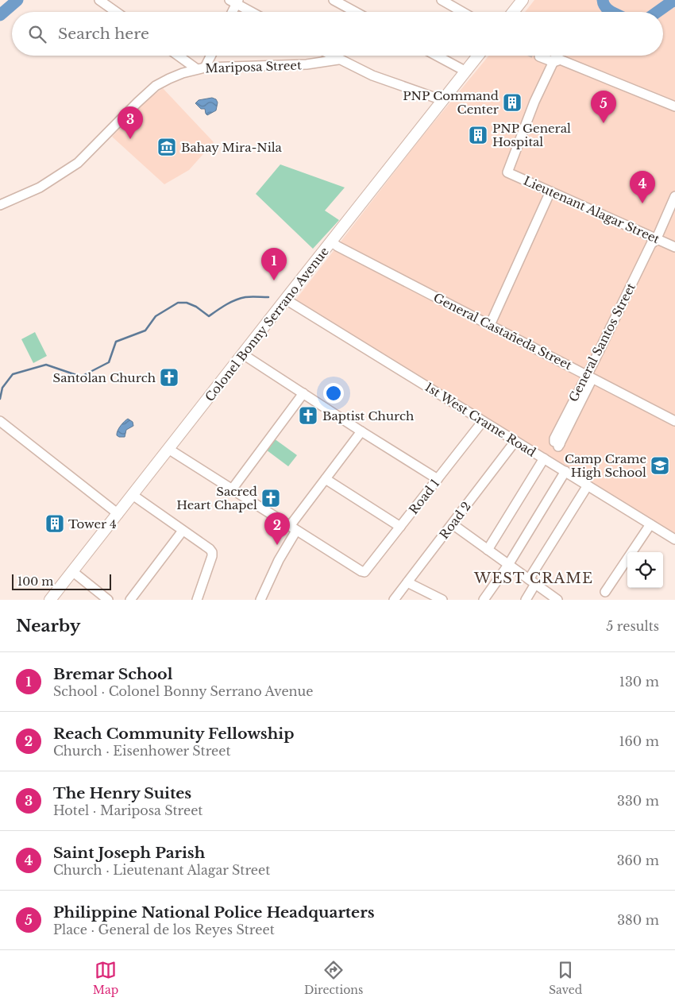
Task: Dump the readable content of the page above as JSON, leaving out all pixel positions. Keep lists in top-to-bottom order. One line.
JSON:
{"streets":{"main road":["Colonel Bonny Serrano Avenue"],"street":["Mariposa Street","Lieutenant Alagar Street","General Castañeda Street","General Santos Street","1st West Crame Road","Road 1","Road 2"]},"crossings":[["Lieutenant Alagar Street","General Santos Street"],["Colonel Bonny Serrano Avenue","General Castañeda Street"],["Colonel Bonny Serrano Avenue","1st West Crame Road"],["General Castañeda Street","General Santos Street"],["1st West Crame Road","Road 1"],["1st West Crame Road","Road 2"]],"districts":["WEST CRAME"],"places":{"building":["PNP Command Center","PNP General Hospital","Tower 4"],"museum":["Bahay Mira-Nila"],"church":["Santolan Church","Baptist Church","Sacred Heart Chapel"],"school or university":["Camp Crame High School"]},"scale_bar":"100 m","page":{"search":"Search here","pins":["5","3","4","1","2"],"scale":"100 m","heading":["Nearby","5 results"],"list":[{"mark":"1","name":"Bremar School","note":"School · Colonel Bonny Serrano Avenue","value":"130 m"},{"mark":"2","name":"Reach Community Fellowship","note":"Church · Eisenhower Street","value":"160 m"},{"mark":"3","name":"The Henry Suites","note":"Hotel · Mariposa Street","value":"330 m"},{"mark":"4","name":"Saint Joseph Parish","note":"Church · Lieutenant Alagar Street","value":"360 m"},{"mark":"5","name":"Philippine National Police Headquarters","note":"Place · General de los Reyes Street","value":"380 m"}],"nav":["Map","Directions","Saved"]}}
